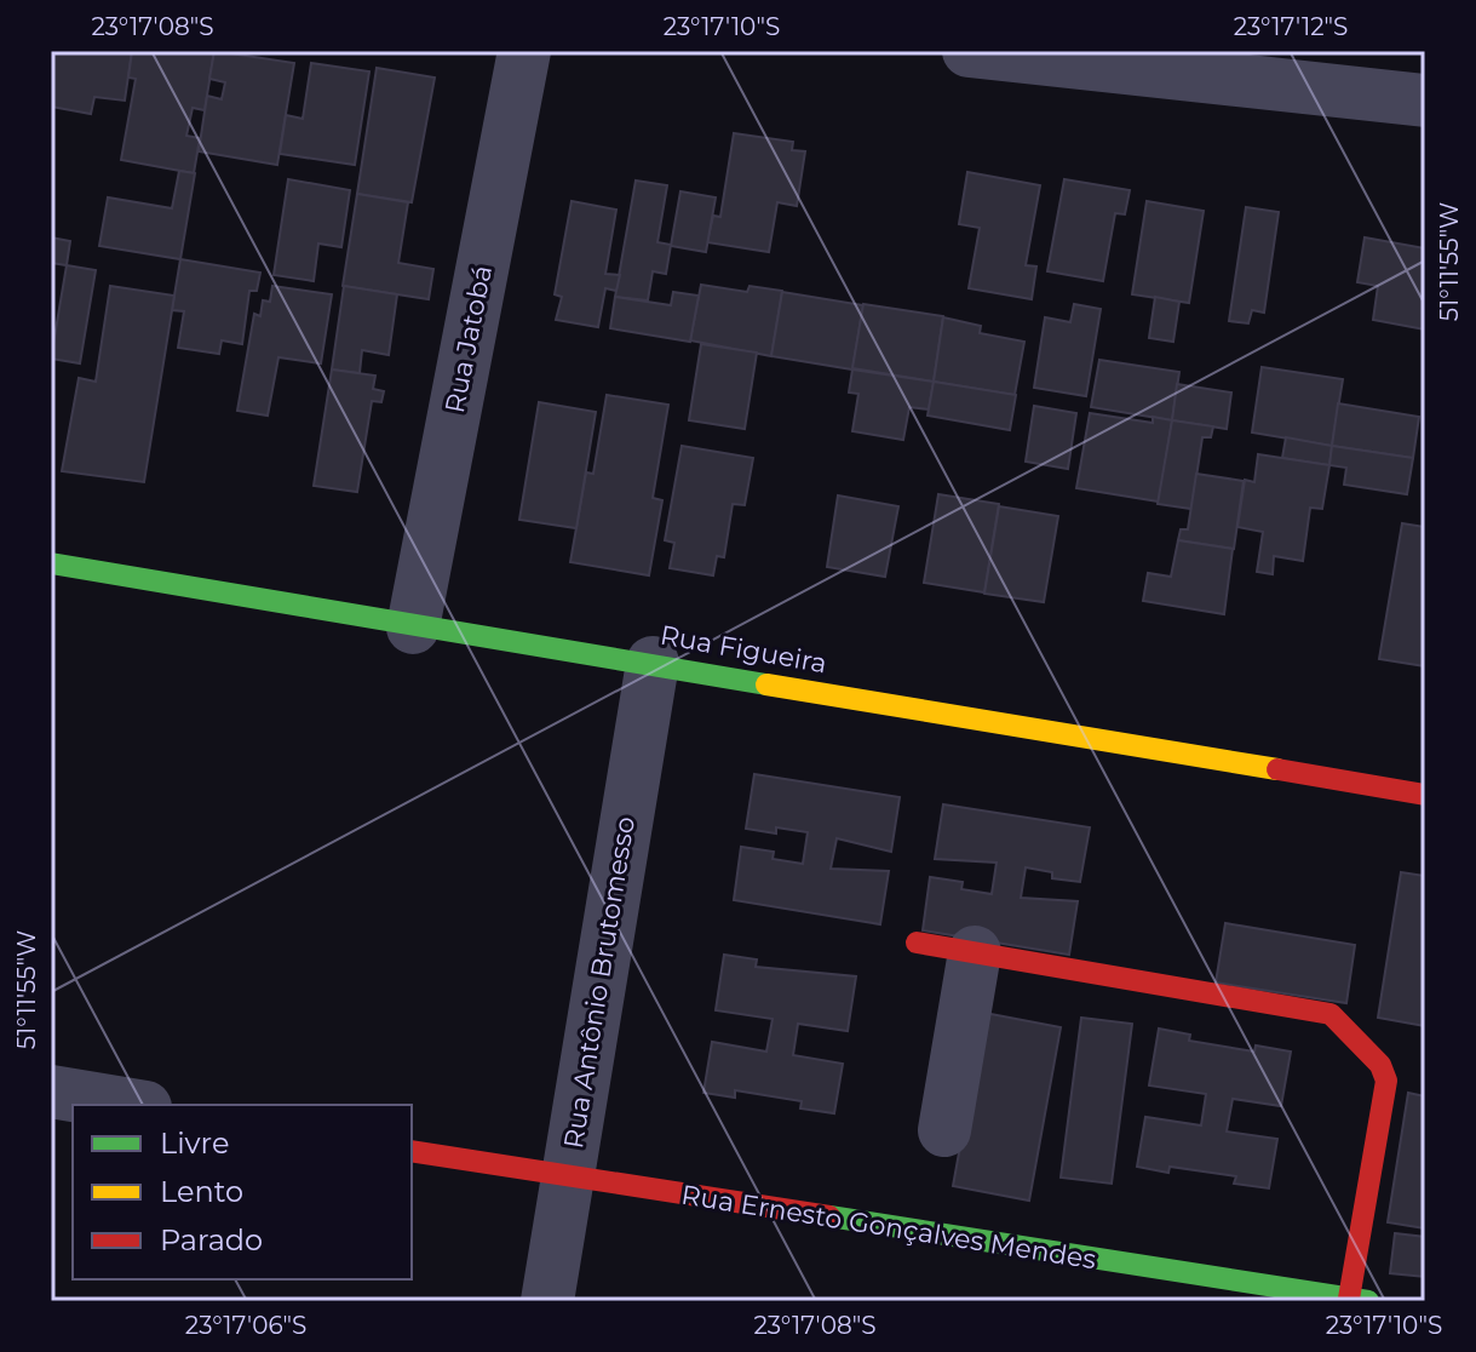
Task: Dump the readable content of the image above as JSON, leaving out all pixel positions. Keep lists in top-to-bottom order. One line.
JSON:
{"streets":{"street":["Rua Jatobá","Rua Figueira","Rua Antônio Brutomesso","Rua Ernesto Gonçalves Mendes"]},"crossings":[["Rua Jatobá","Rua Figueira"],["Rua Figueira","Rua Antônio Brutomesso"],["Rua Antônio Brutomesso","Rua Ernesto Gonçalves Mendes"]],"legend":["Livre","Lento","Parado"],"coordinates":["23°17'08\"S","23°17'10\"S","23°17'12\"S","51°11'55\"W","23°17'06\"S"]}
